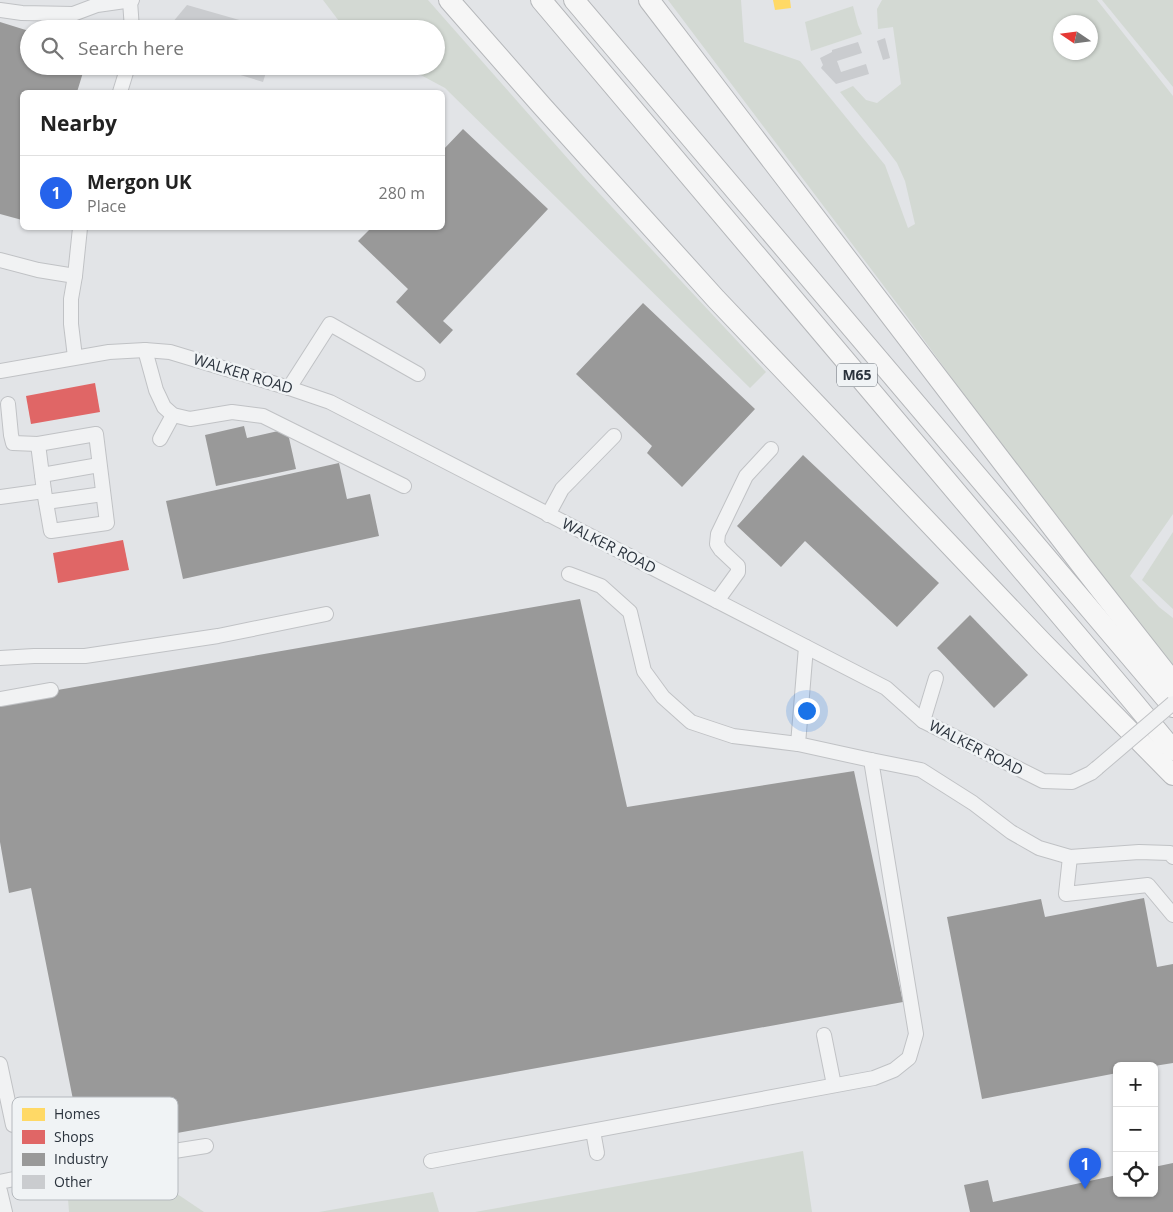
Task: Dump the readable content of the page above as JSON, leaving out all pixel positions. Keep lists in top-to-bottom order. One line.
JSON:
{"streets":{"highway":["M65"],"street":["WALKER ROAD"]},"legend":["Homes","Shops","Industry","Other"],"north":"left","page":{"search":"Search here","heading":"Nearby","list":[{"mark":"1","name":"Mergon UK","note":"Place","value":"280 m"}],"map_buttons":["+","−"],"pins":"1"}}
